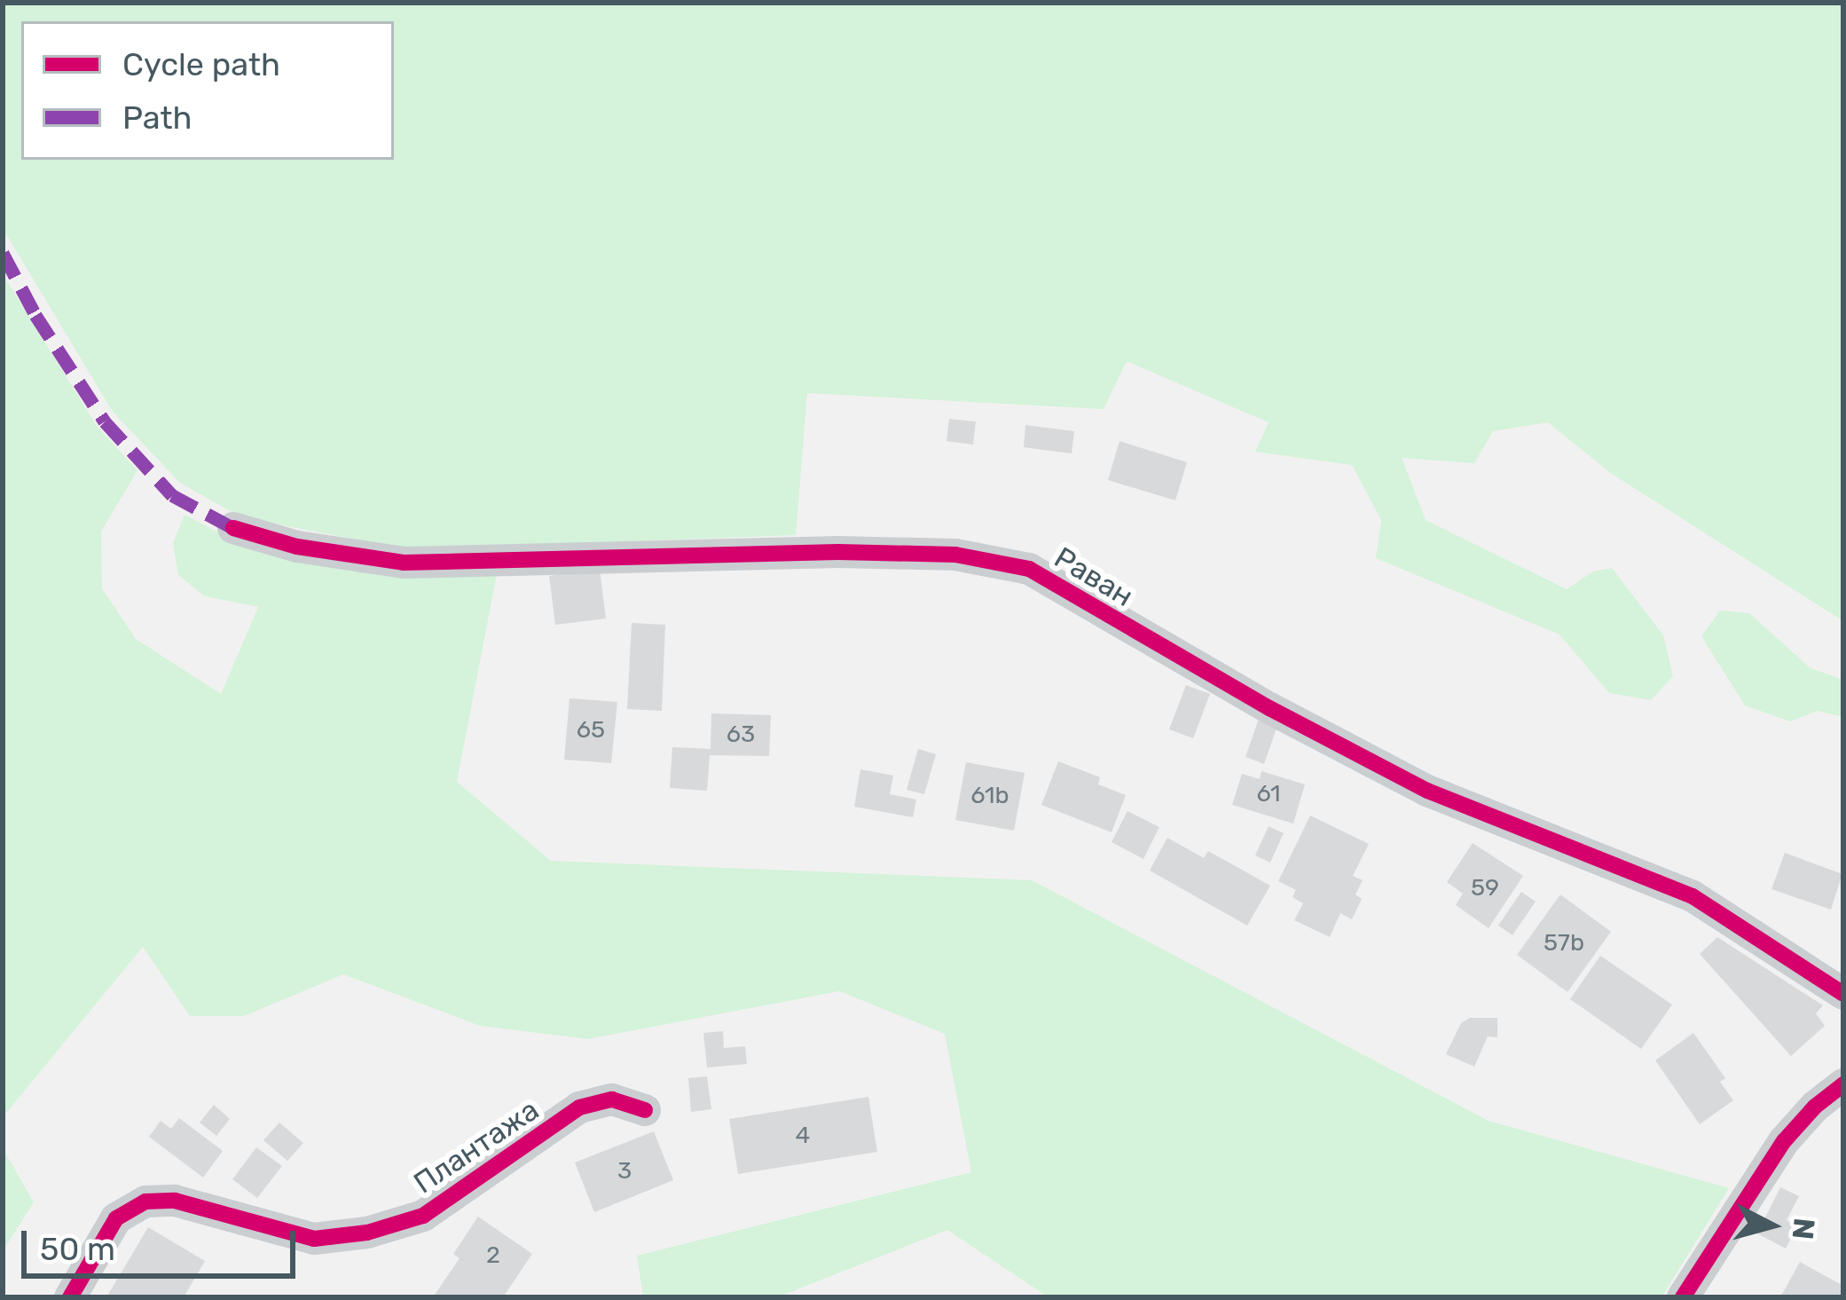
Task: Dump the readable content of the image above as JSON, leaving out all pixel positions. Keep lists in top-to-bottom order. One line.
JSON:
{"streets":{"street":["Раван","Плантажа"]},"house_numbers":["65","63","61","61b","59","57b","4","3","2"],"legend":["Cycle path","Path"],"scale_bar":"50 m","north":"right"}
